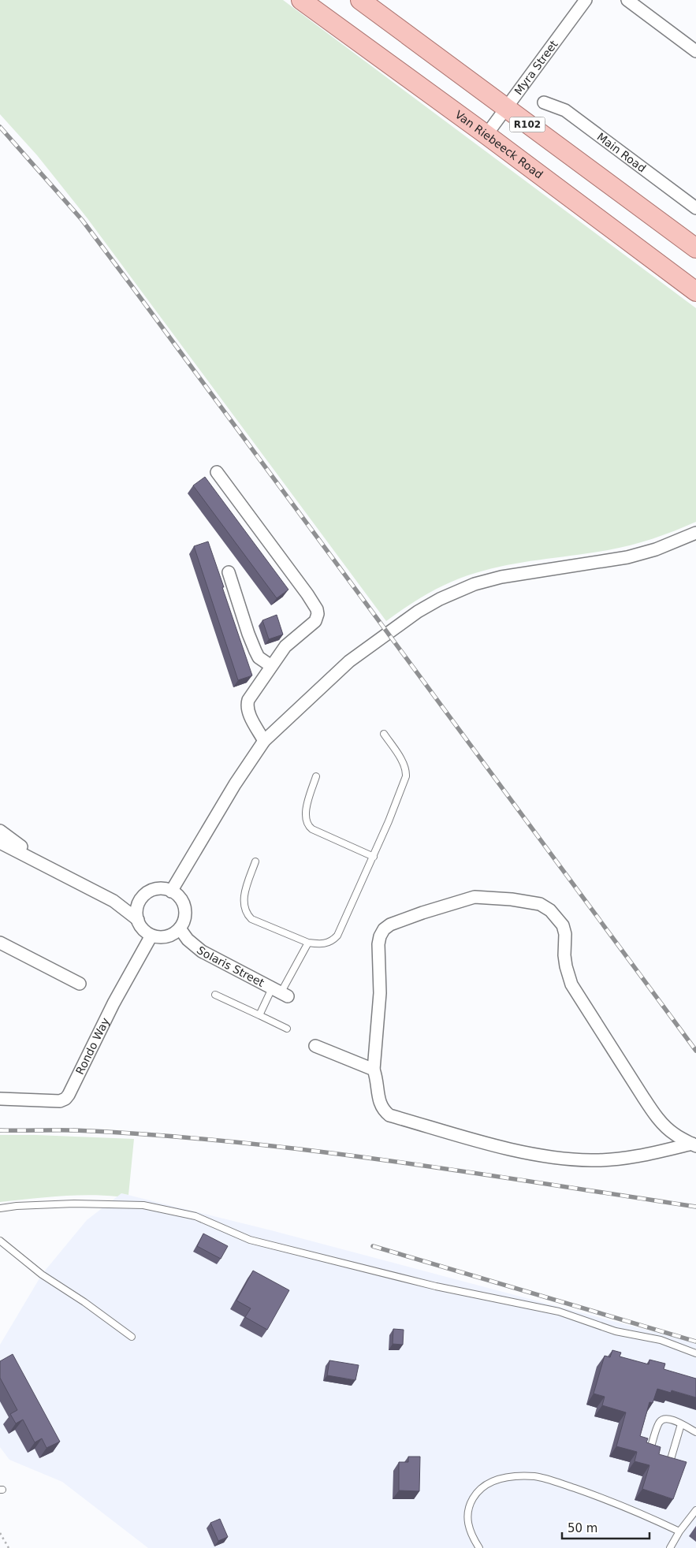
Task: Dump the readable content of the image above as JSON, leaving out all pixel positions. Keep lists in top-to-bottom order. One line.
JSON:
{"streets":{"main road":["R102","Van Riebeeck Road"],"street":["Myra Street","Main Road","Solaris Street","Rondo Way"]},"crossings":[["Myra Street","R102"],["Myra Street","Van Riebeeck Road"],["Solaris Street","Rondo Way"]],"scale_bar":"50 m"}
